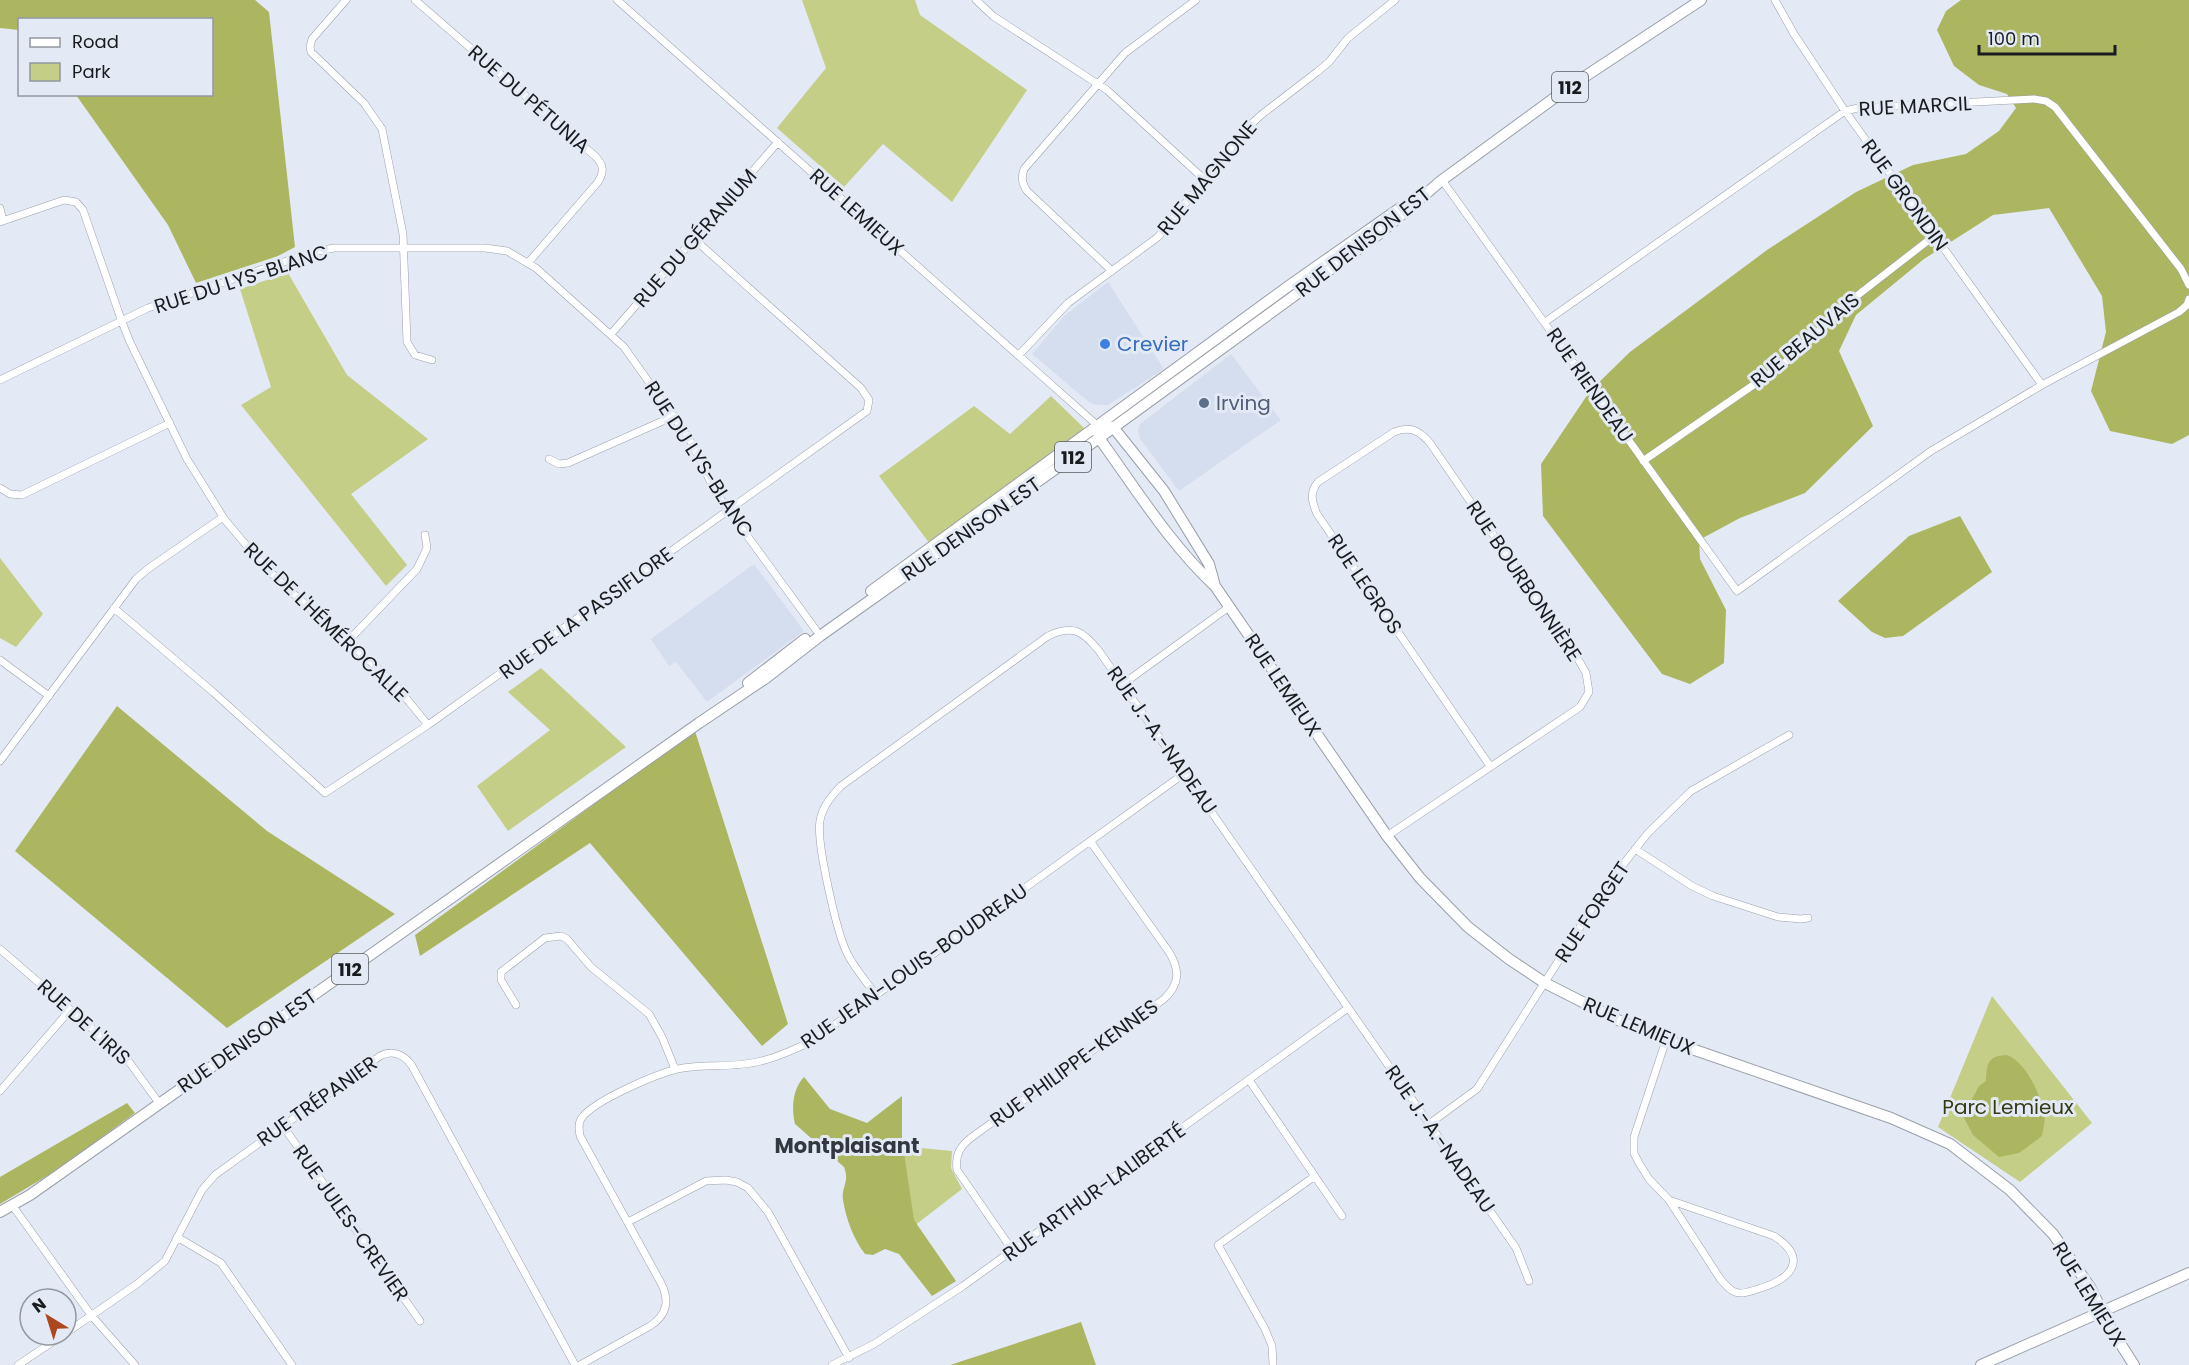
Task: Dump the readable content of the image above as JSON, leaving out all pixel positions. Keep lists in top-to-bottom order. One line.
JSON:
{"streets":{"main road":["112","RUE LEMIEUX","RUE DENISON EST"],"street":["RUE DU PÉTUNIA","RUE MARCIL","RUE MAGNONE","RUE GRONDIN","RUE DU GÉRANIUM","RUE DU LYS-BLANC","RUE BEAUVAIS","RUE RIENDEAU","RUE BOURBONNIÈRE","RUE LEGROS","RUE DE LA PASSIFLORE","RUE DE L'HÉMÉROCALLE","RUE J.-A.-NADEAU","RUE FORGET","RUE JEAN-LOUIS-BOUDREAU","RUE DE L'IRIS","RUE PHILIPPE-KENNES","RUE TRÉPANIER","RUE ARTHUR-LALIBERTÉ","RUE JULES-CREVIER"]},"crossings":[["RUE DU PÉTUNIA","RUE DU LYS-BLANC"],["RUE MARCIL","RUE GRONDIN"],["RUE MARCIL","RUE RIENDEAU"],["RUE MAGNONE","RUE LEMIEUX"],["RUE GRONDIN","RUE BEAUVAIS"],["RUE GRONDIN","RUE RIENDEAU"],["RUE LEMIEUX","RUE DU GÉRANIUM"],["RUE LEMIEUX","RUE DENISON EST"],["RUE LEMIEUX","RUE BOURBONNIÈRE"],["RUE LEMIEUX","RUE FORGET"],["RUE DU GÉRANIUM","RUE DU LYS-BLANC"],["RUE DU GÉRANIUM","RUE DE LA PASSIFLORE"],["RUE DENISON EST","RUE DU LYS-BLANC"],["RUE DENISON EST","RUE RIENDEAU"],["RUE DENISON EST","RUE DE L'IRIS"],["RUE DU LYS-BLANC","RUE DE LA PASSIFLORE"],["RUE DU LYS-BLANC","RUE DE L'HÉMÉROCALLE"],["RUE BEAUVAIS","RUE RIENDEAU"],["RUE BOURBONNIÈRE","RUE LEGROS"],["RUE DE LA PASSIFLORE","RUE DE L'HÉMÉROCALLE"],["RUE J.-A.-NADEAU","RUE FORGET"],["RUE J.-A.-NADEAU","RUE JEAN-LOUIS-BOUDREAU"],["RUE J.-A.-NADEAU","RUE ARTHUR-LALIBERTÉ"],["RUE JEAN-LOUIS-BOUDREAU","RUE PHILIPPE-KENNES"],["RUE PHILIPPE-KENNES","RUE ARTHUR-LALIBERTÉ"],["RUE TRÉPANIER","RUE JULES-CREVIER"]],"districts":["Montplaisant"],"parks":["Parc Lemieux"],"places":["Crevier","Irving"],"legend":["Road","Park"],"scale_bar":"100 m","north":"top left"}
